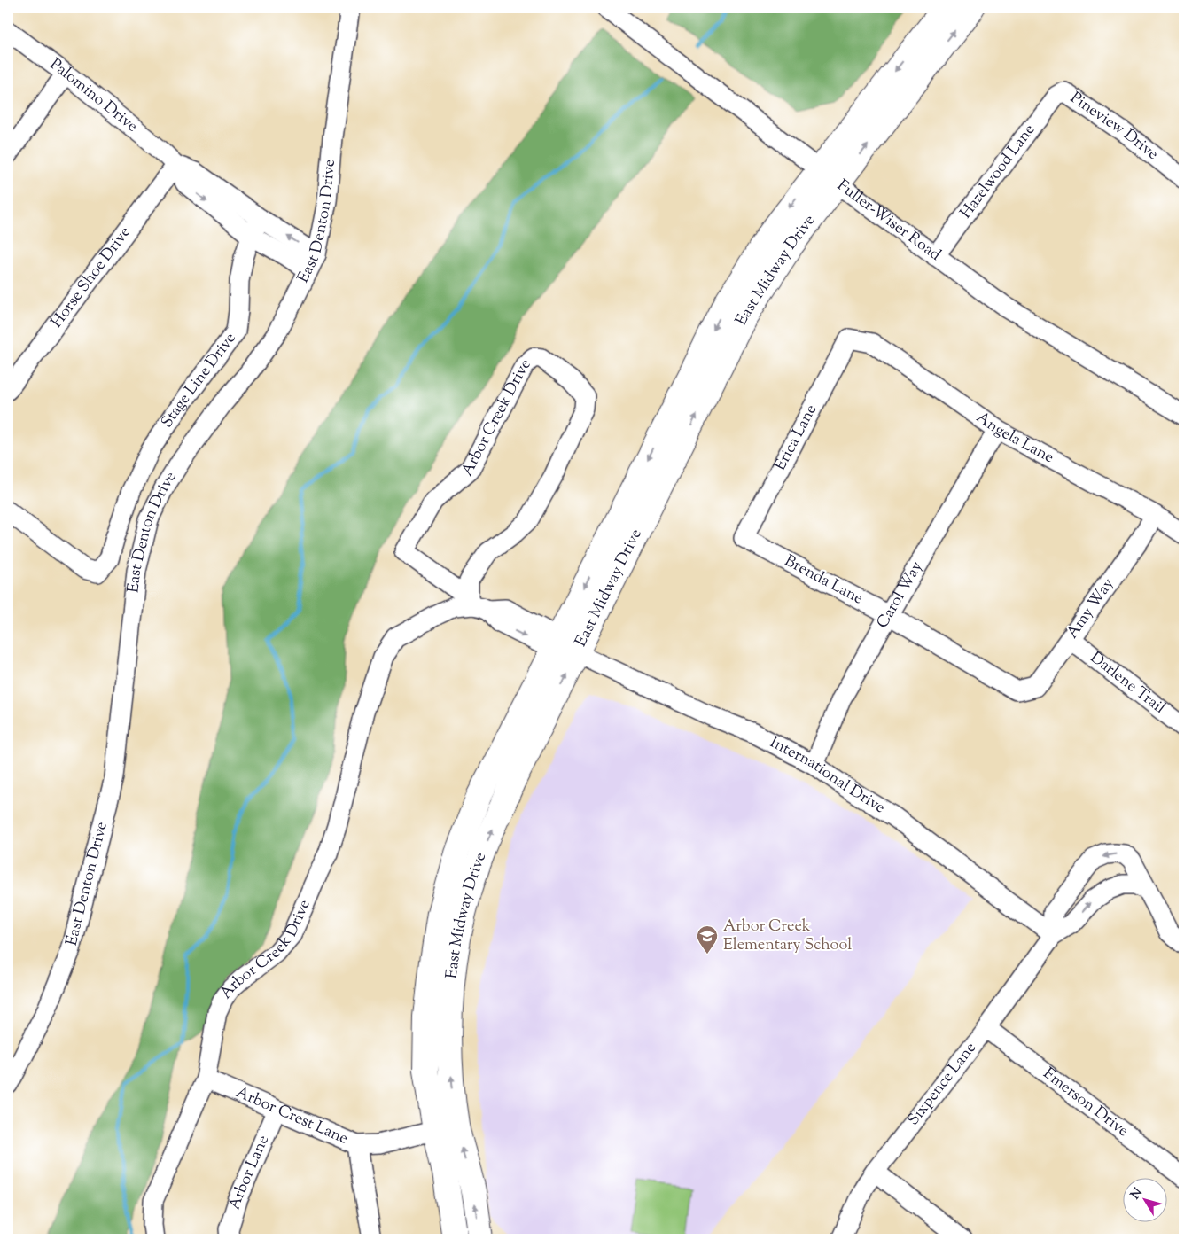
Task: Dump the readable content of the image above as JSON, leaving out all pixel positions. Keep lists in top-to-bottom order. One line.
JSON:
{"streets":{"main road":["East Midway Drive"],"street":["Palomino Drive","Pineview Drive","Hazelwood Lane","East Denton Drive","Fuller-Wiser Road","Horse Shoe Drive","Stage Line Drive","Arbor Creek Drive","Angela Lane","Erica Lane","Brenda Lane","Carol Way","Amy Way","Darlene Trail","International Drive","Sixpence Lane","Emerson Drive","Arbor Crest Lane","Arbor Lane"]},"crossings":[["Palomino Drive","East Denton Drive"],["Palomino Drive","Horse Shoe Drive"],["Palomino Drive","Stage Line Drive"],["Pineview Drive","Hazelwood Lane"],["Hazelwood Lane","Fuller-Wiser Road"],["Fuller-Wiser Road","East Midway Drive"],["East Midway Drive","Arbor Creek Drive"],["East Midway Drive","International Drive"],["East Midway Drive","Arbor Crest Lane"],["Arbor Creek Drive","Arbor Crest Lane"],["Angela Lane","Erica Lane"],["Angela Lane","Carol Way"],["Angela Lane","Amy Way"],["Erica Lane","Brenda Lane"],["Brenda Lane","Carol Way"],["Brenda Lane","Amy Way"],["Carol Way","International Drive"],["Amy Way","Darlene Trail"],["International Drive","Sixpence Lane"],["Sixpence Lane","Emerson Drive"],["Arbor Crest Lane","Arbor Lane"]],"places":{"school or university":["Arbor Creek Elementary School"]},"north":"top left"}
